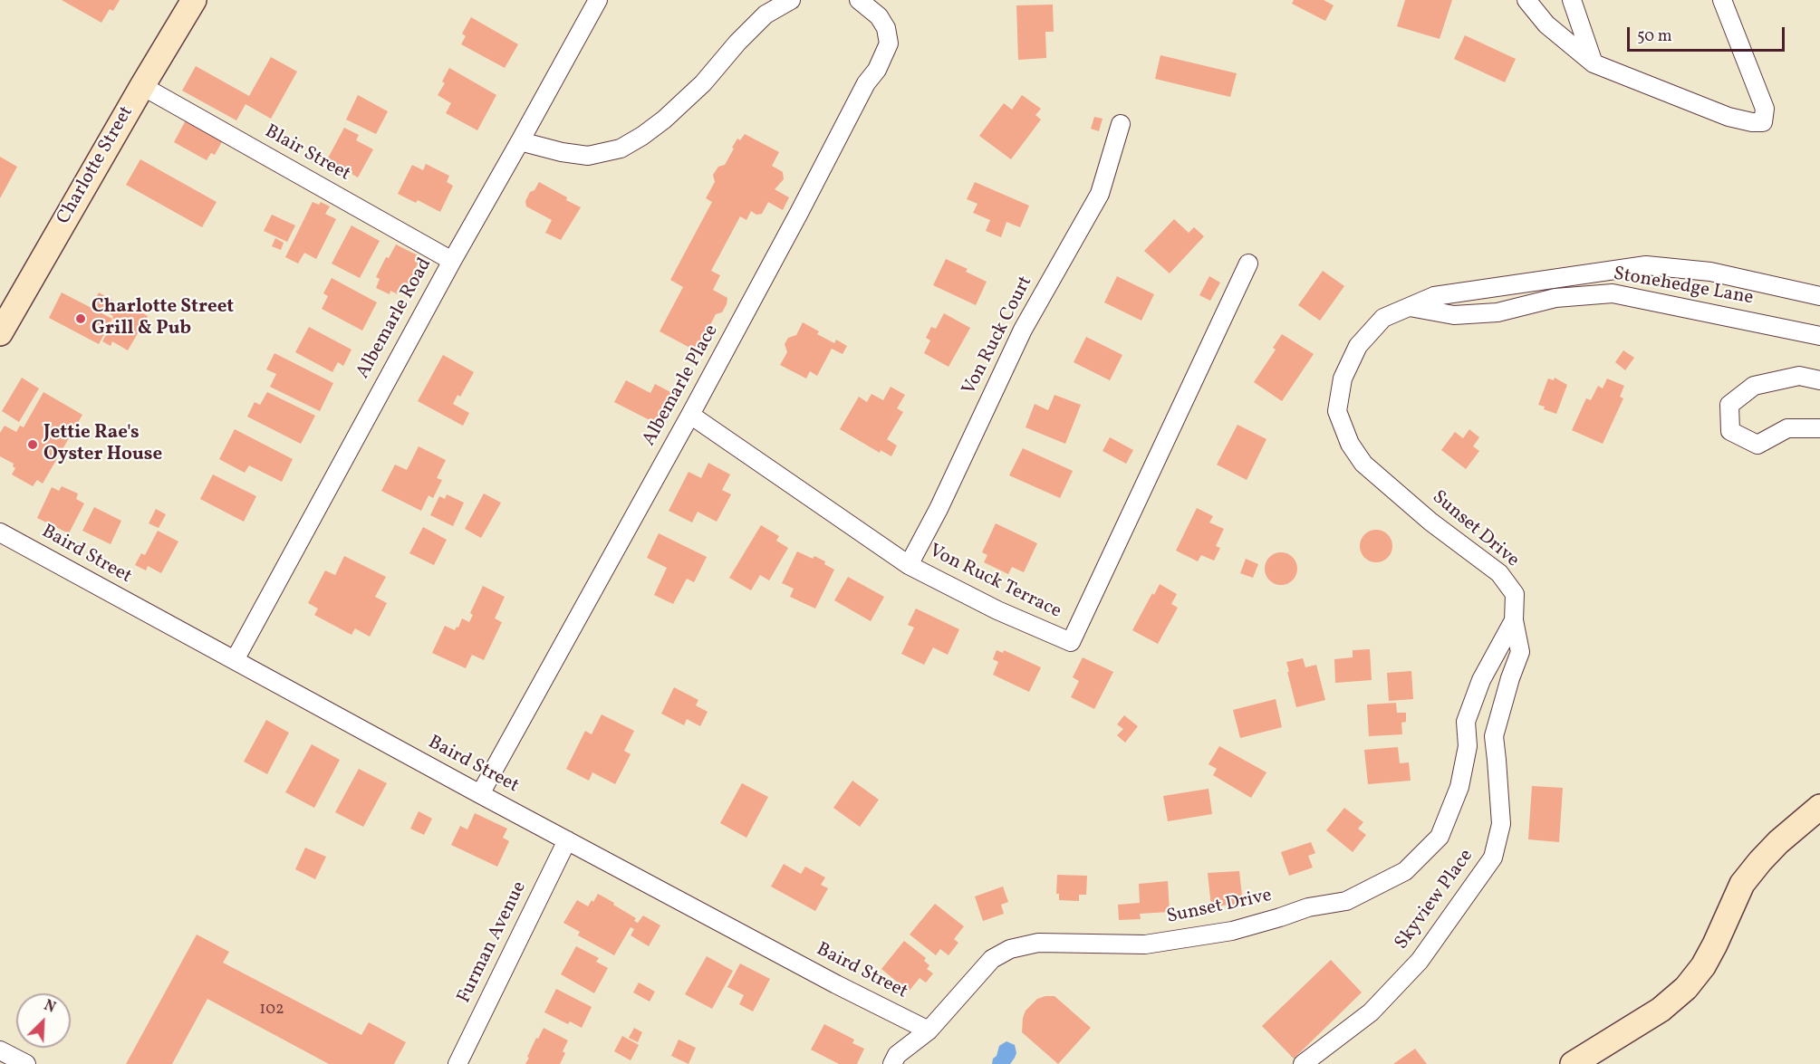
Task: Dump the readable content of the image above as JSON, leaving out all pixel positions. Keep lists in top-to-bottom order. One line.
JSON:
{"streets":{"street":["Blair Street","Charlotte Street","Stonehedge Lane","Albemarle Road","Von Ruck Court","Albemarle Place","Sunset Drive","Baird Street","Von Ruck Terrace","Skyview Place","Furman Avenue"]},"crossings":[["Blair Street","Charlotte Street"],["Blair Street","Albemarle Road"],["Stonehedge Lane","Sunset Drive"],["Albemarle Road","Baird Street"],["Von Ruck Court","Von Ruck Terrace"],["Albemarle Place","Baird Street"],["Albemarle Place","Von Ruck Terrace"],["Sunset Drive","Baird Street"],["Sunset Drive","Skyview Place"],["Baird Street","Furman Avenue"]],"places":["Charlotte Street Grill & Pub","Jettie Rae's Oyster House"],"house_numbers":["102"],"scale_bar":"50 m","north":"top right"}
